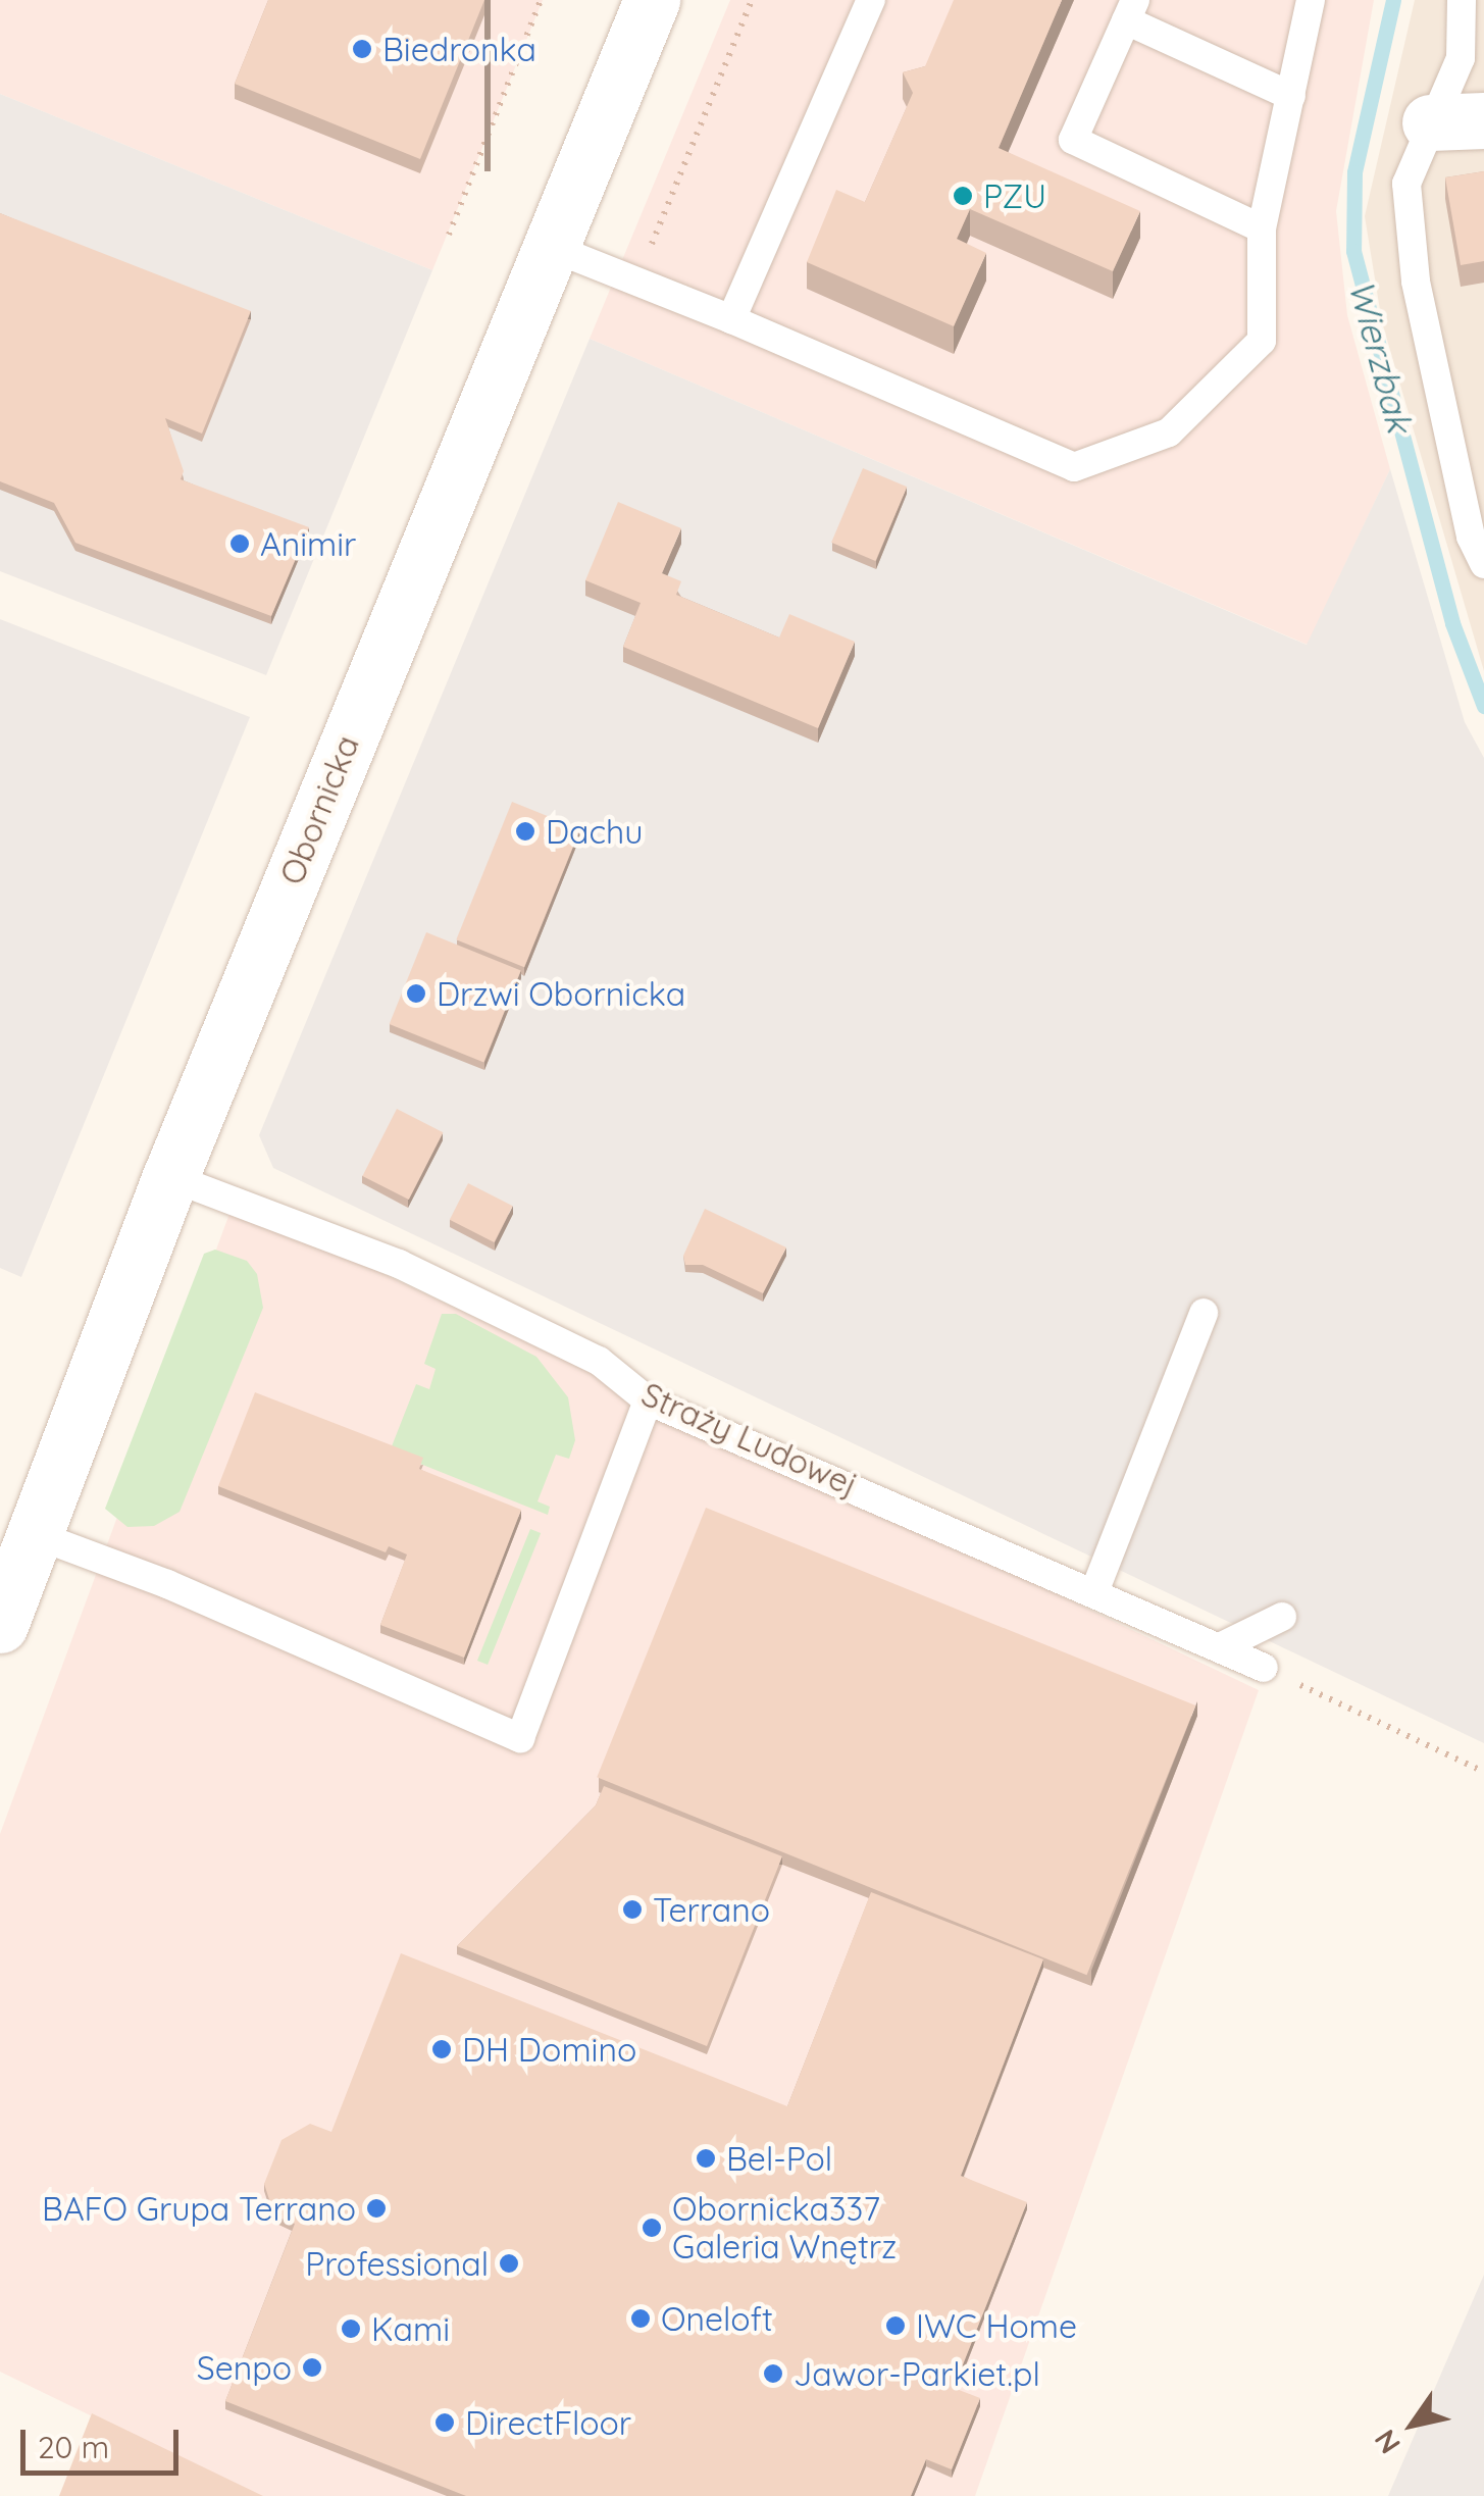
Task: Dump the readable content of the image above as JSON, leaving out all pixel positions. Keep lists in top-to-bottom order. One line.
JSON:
{"streets":{"main road":["Obornicka"],"lane":["Straży Ludowej"]},"crossings":[["Obornicka","Straży Ludowej"]],"water":["Wierzbak"],"places":["Biedronka","PZU","Animir","Dachu","Drzwi Obornicka","Terrano","DH Domino","Bel-Pol","BAFO Grupa Terrano","Obornicka337 Galeria Wnętrz","Professional","Oneloft","IWC Home","Kami","Senpo","Jawor-Parkiet.pl","DirectFloor"],"scale_bar":"20 m","north":"bottom left"}
